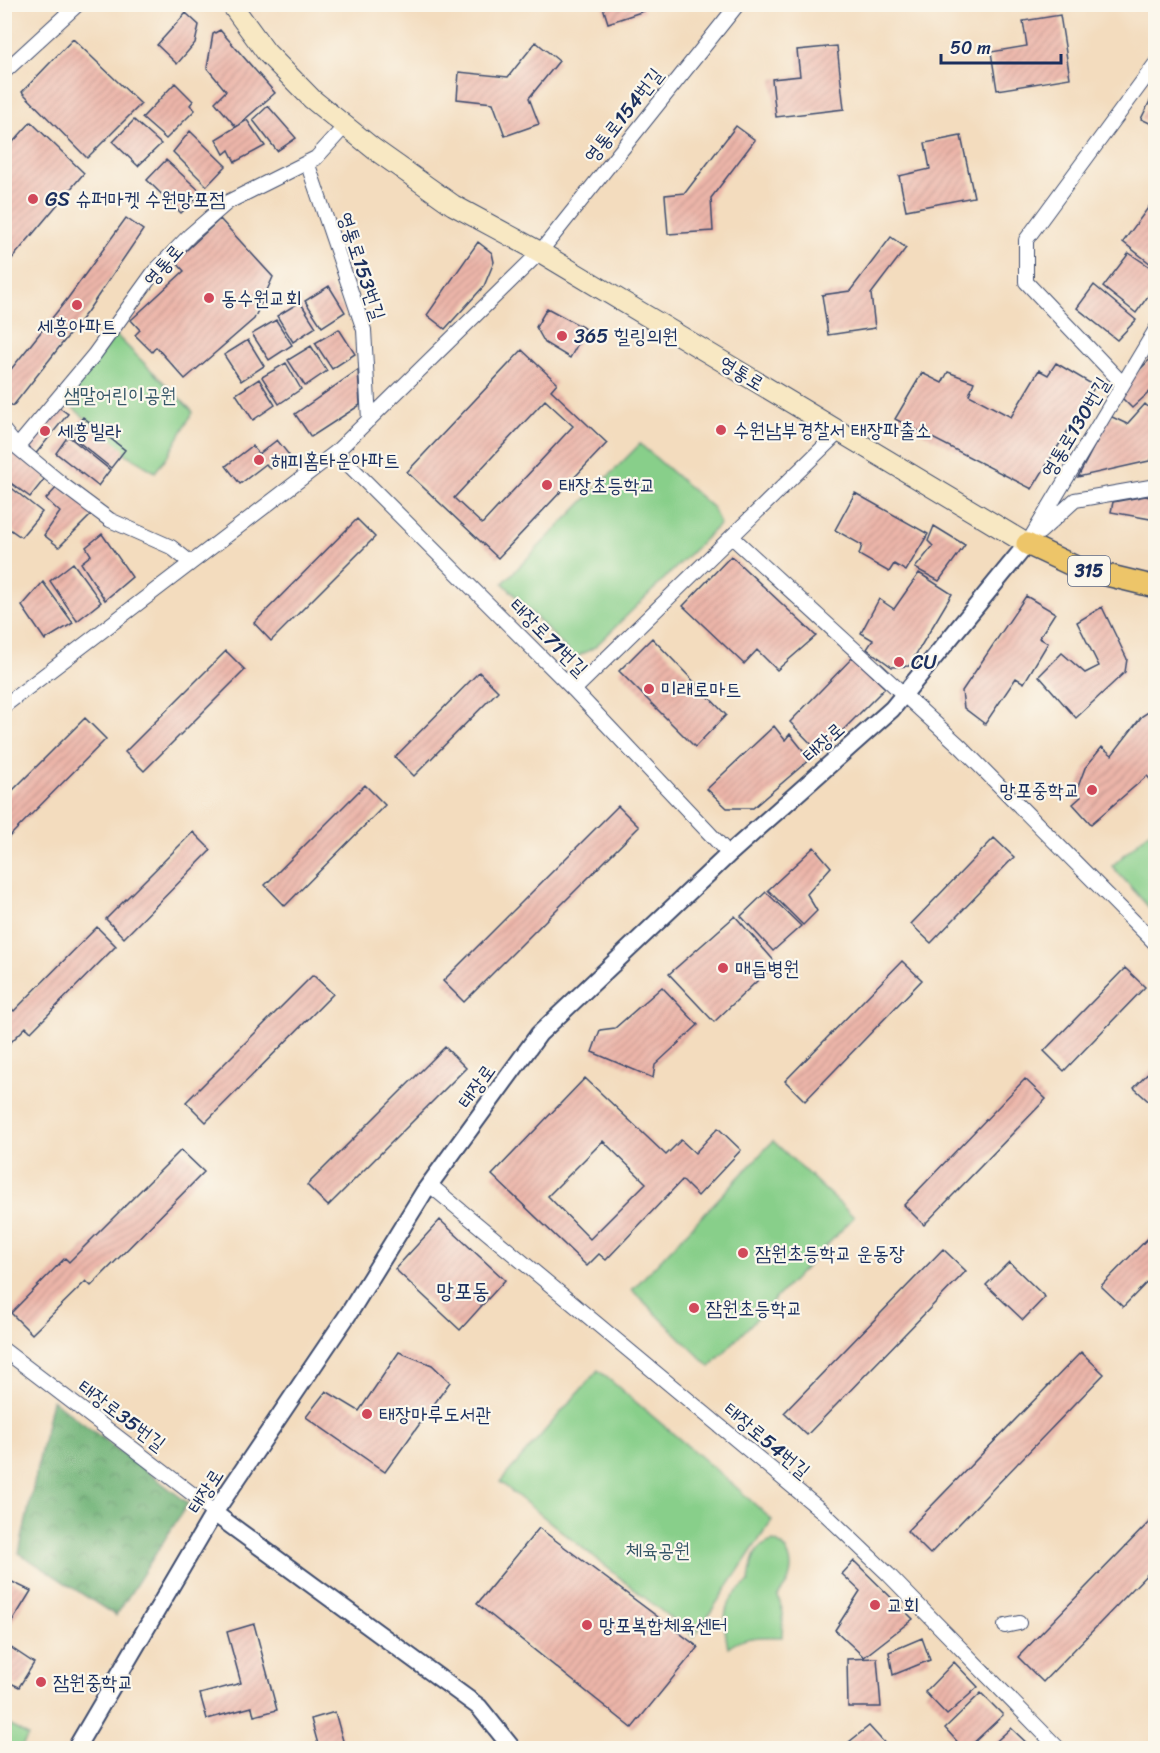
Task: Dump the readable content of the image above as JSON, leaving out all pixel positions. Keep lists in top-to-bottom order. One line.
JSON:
{"streets":{"main road":["영통로","315"],"street":["영통로154번길","영통로153번길","영통로130번길","태장로71번길","태장로","태장로35번길","태장로54번길"]},"crossings":[["영통로154번길","영통로"],["영통로","영통로153번길"],["영통로","영통로130번길"],["영통로","태장로"],["영통로130번길","태장로"],["태장로71번길","태장로"],["태장로","태장로35번길"],["태장로","태장로54번길"]],"districts":["망포동"],"parks":["샘말어린이공원","체육공원"],"places":["GS 슈퍼마켓 수원망포점","동수원교회","세흥아파트","365 힐링의원","수원남부경찰서 태장파출소","세흥빌라","해피홈타운아파트","태장초등학교","CU","미래로마트","망포중학교","매듭병원","잠원초등학교 운동장","잠원초등학교","태장마루도서관","교회","망포복합체육센터","잠원중학교"],"scale_bar":"50 m"}
